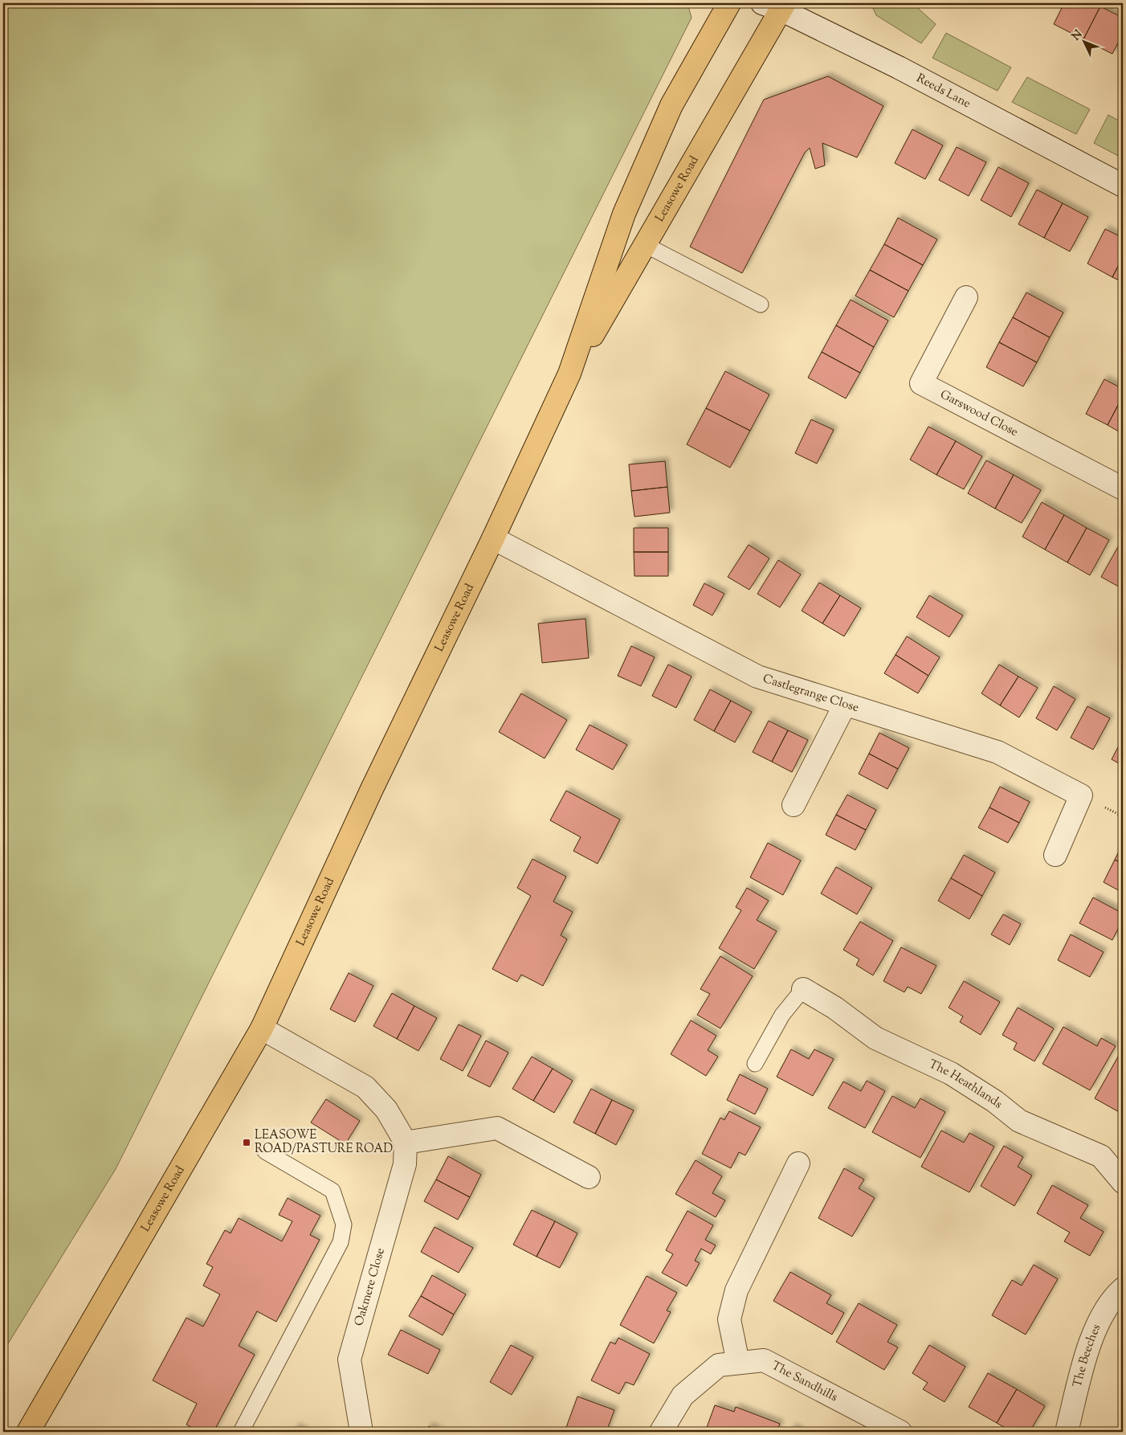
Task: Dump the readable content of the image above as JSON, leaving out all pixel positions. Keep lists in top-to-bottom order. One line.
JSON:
{"streets":{"main road":["Leasowe Road"],"street":["Reeds Lane","Garswood Close","Castlegrange Close","The Heathlands","Oakmere Close","The Beeches","The Sandhills"]},"crossings":[["Reeds Lane","Leasowe Road"],["Leasowe Road","Castlegrange Close"]],"places":{"transit":["LEASOWE ROAD/PASTURE ROAD"]},"north":"top left"}
